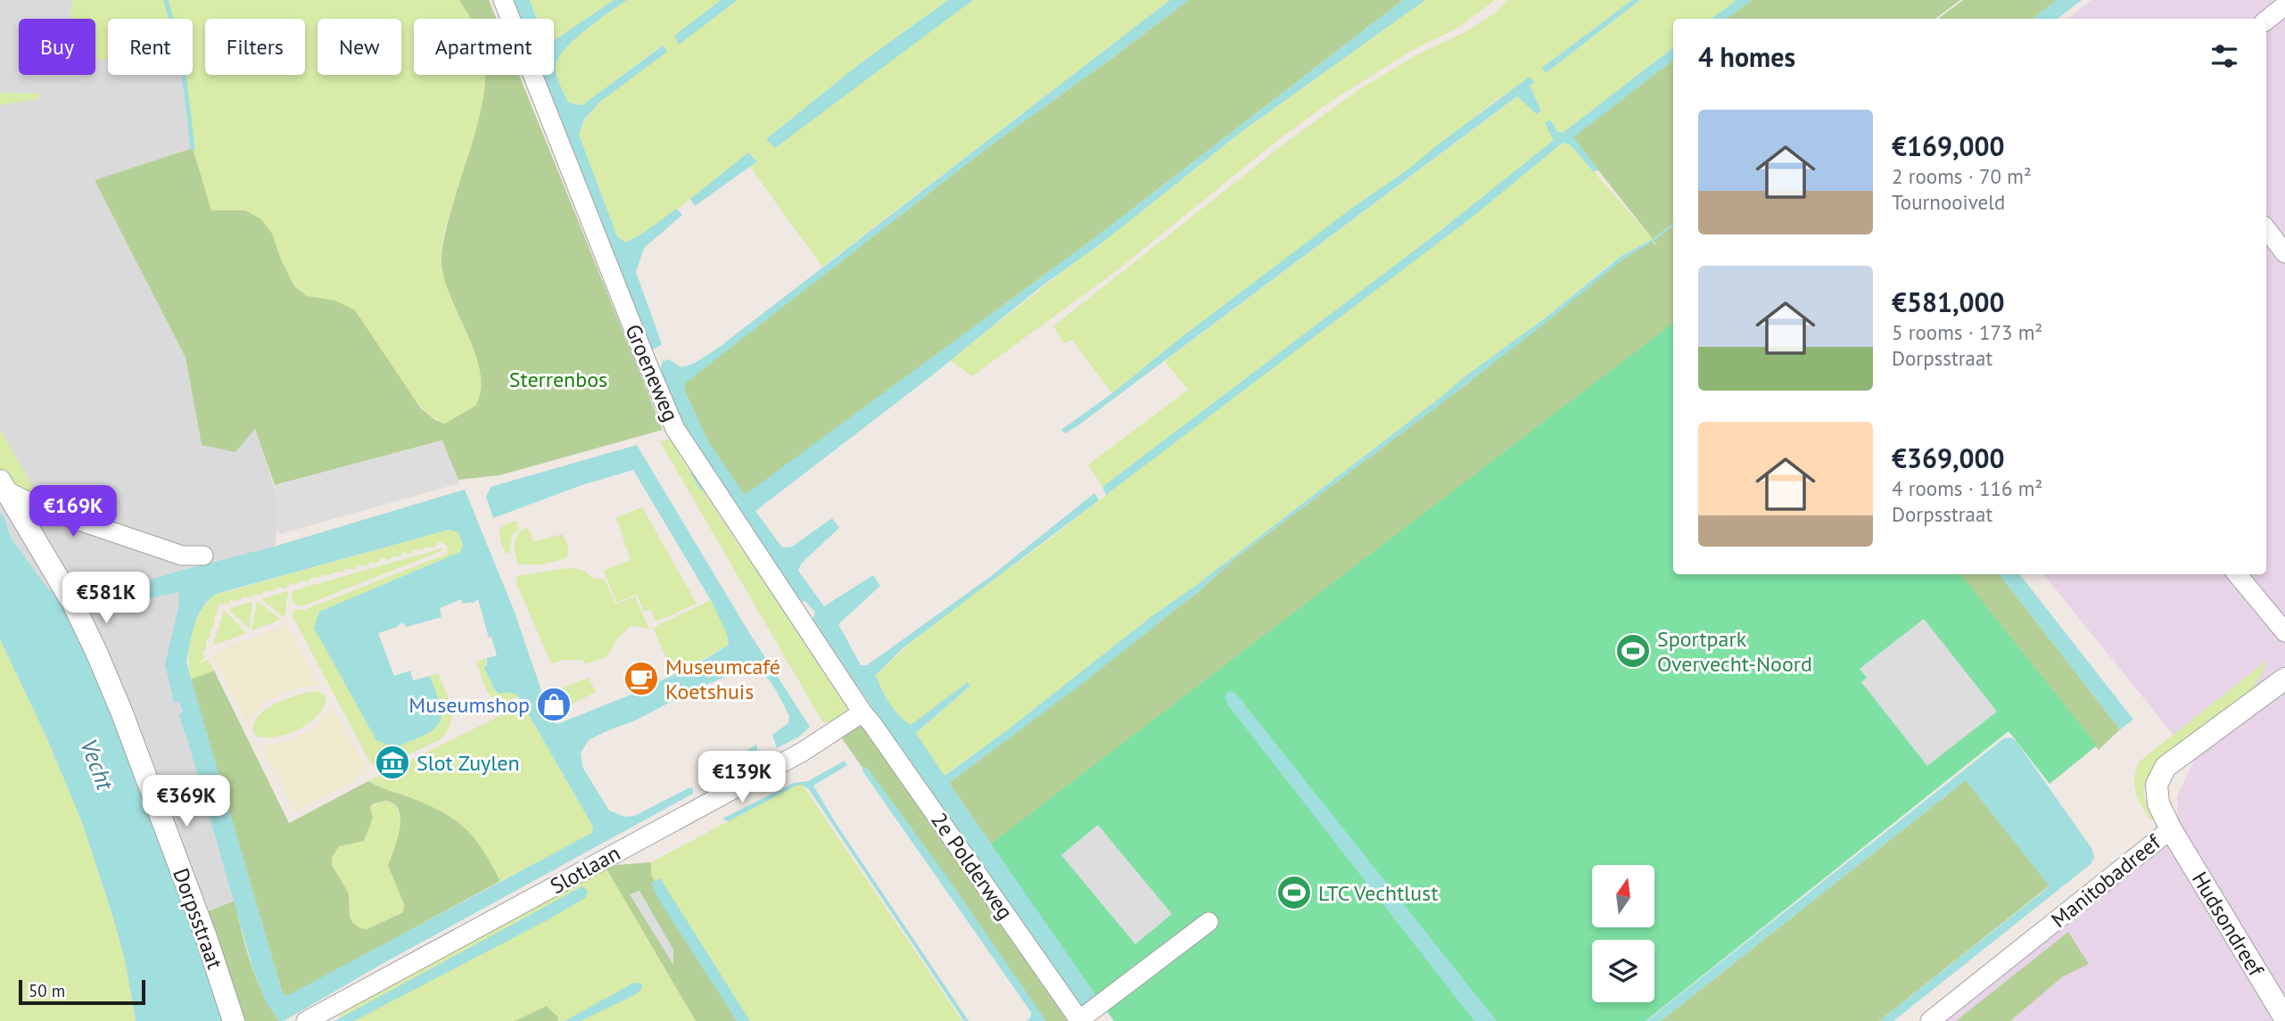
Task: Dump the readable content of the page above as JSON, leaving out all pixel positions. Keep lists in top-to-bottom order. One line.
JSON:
{"streets":{"street":["Groeneweg","2e Polderweg","Slotlaan","Manitobadreef","Dorpsstraat","Hudsondreef"]},"crossings":[["Groeneweg","2e Polderweg"],["Groeneweg","Slotlaan"],["2e Polderweg","Slotlaan"],["Manitobadreef","Hudsondreef"]],"water":["Vecht"],"parks":["Sterrenbos"],"places":{"sports":["Sportpark Overvecht-Noord","LTC Vechtlust"],"cafe":["Museumcafé Koetshuis"],"shop":["Museumshop"],"museum":["Slot Zuylen"]},"scale_bar":"50 m","north":"top","page":{"chip":["Buy","Rent","Filters","New","Apartment"],"heading":"4 homes","list":[{"name":"€169,000","note":"2 rooms · 70 m² · Tournooiveld"},{"name":"€581,000","note":"5 rooms · 173 m² · Dorpsstraat"},{"name":"€369,000","note":"4 rooms · 116 m² · Dorpsstraat"}],"price":["€169K","€581K","€139K","€369K"],"scale":"50 m"}}
